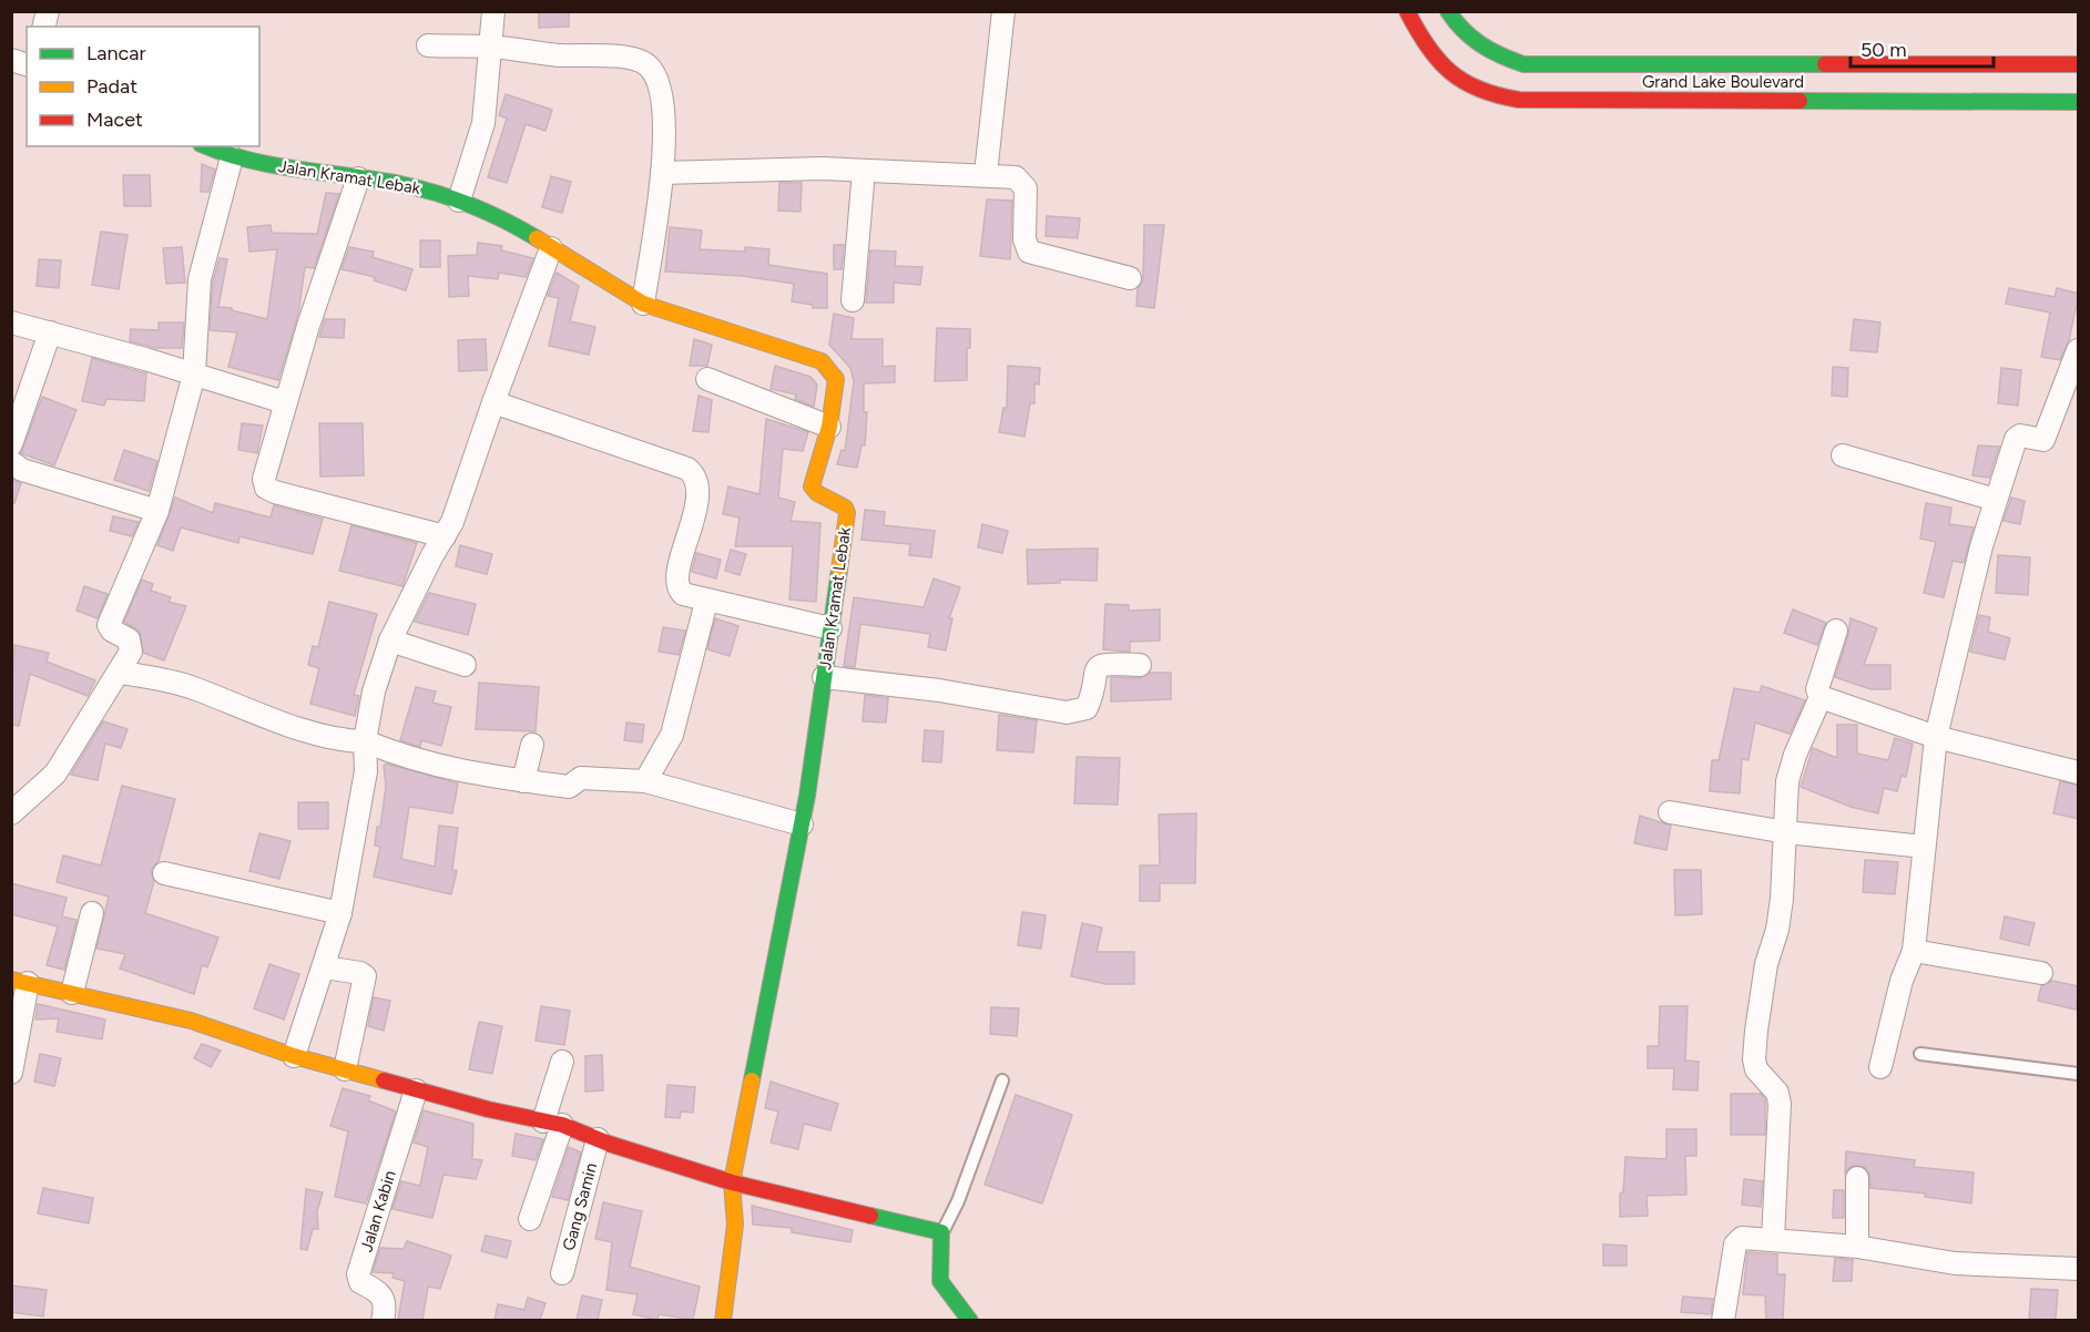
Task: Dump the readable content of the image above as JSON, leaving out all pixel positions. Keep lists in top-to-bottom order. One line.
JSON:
{"streets":{"street":["Grand Lake Boulevard","Jalan Kramat Lebak","Gang Samin","Jalan Kabin"]},"legend":["Lancar","Padat","Macet"],"scale_bar":"50 m"}
